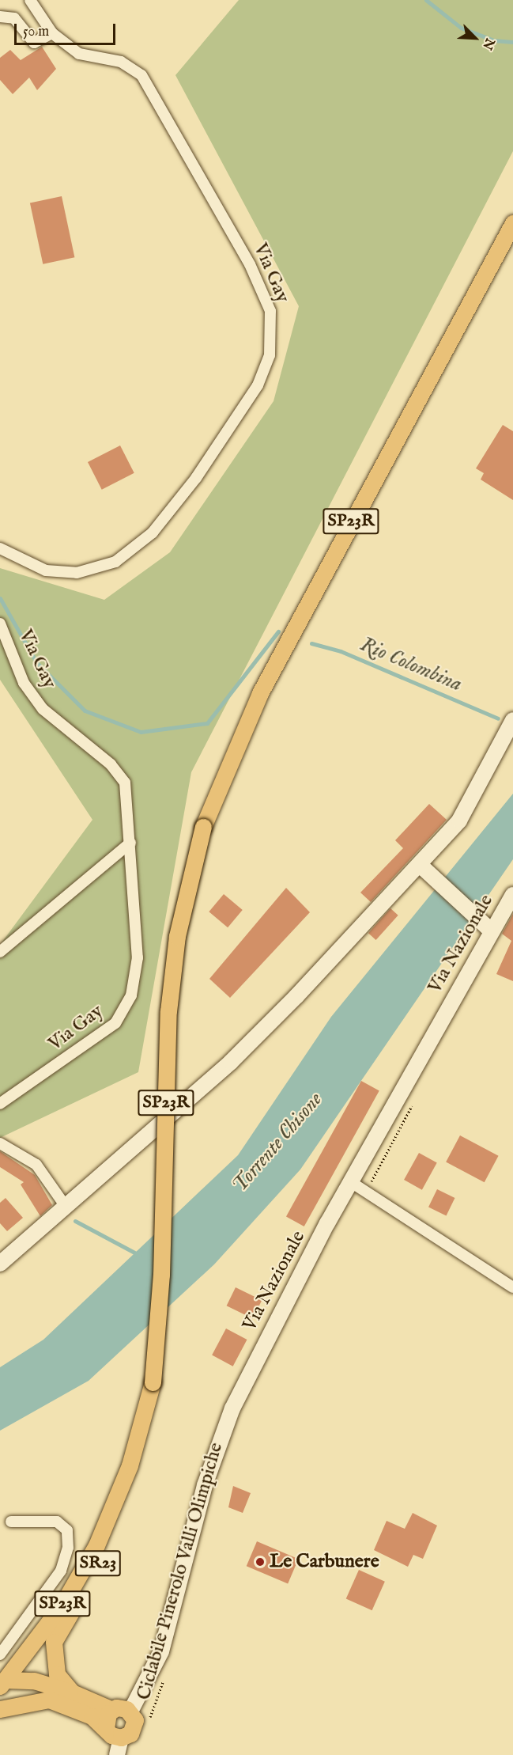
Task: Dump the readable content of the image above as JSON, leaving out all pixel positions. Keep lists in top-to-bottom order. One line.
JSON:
{"streets":{"main road":["SP23R","Via Nazionale","SR23"],"street":["Via Gay"],"path":["Ciclabile Pinerolo Valli Olimpiche"]},"crossings":[["SP23R","SR23"],["Via Nazionale","SR23"]],"water":["Rio Colombina","Torrente Chisone"],"places":["Le Carbunere"],"scale_bar":"50 m","north":"bottom right"}
